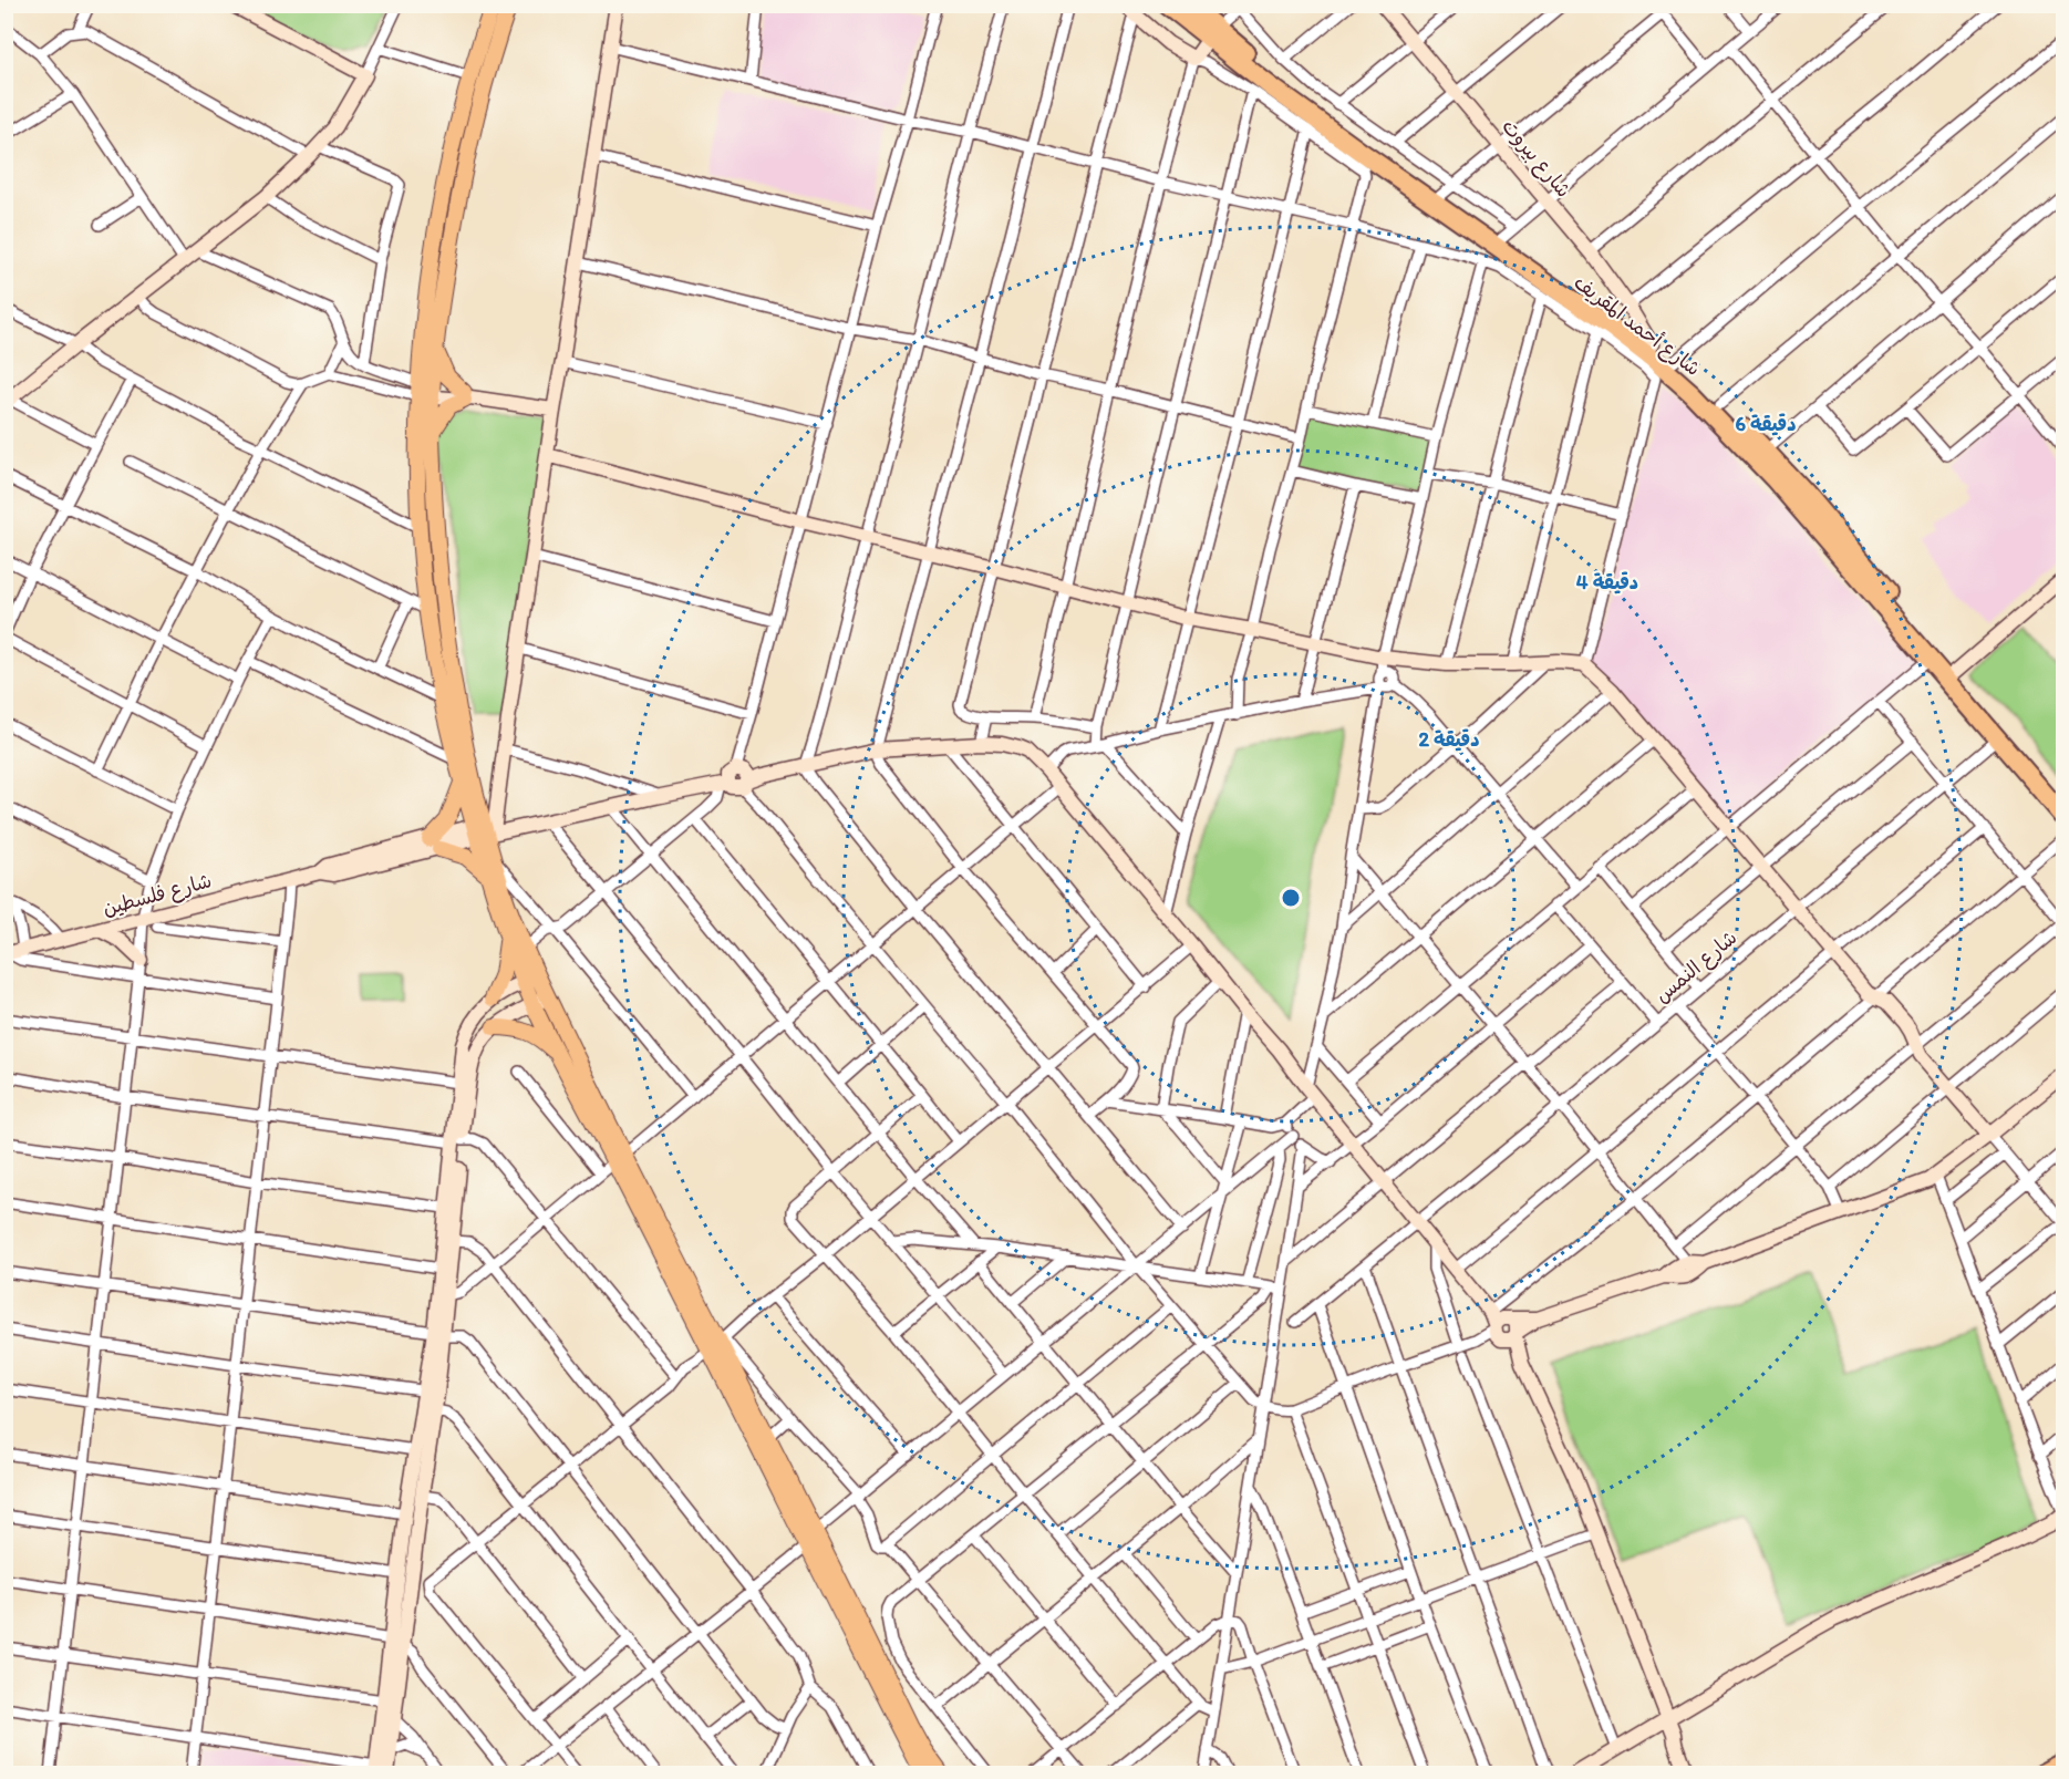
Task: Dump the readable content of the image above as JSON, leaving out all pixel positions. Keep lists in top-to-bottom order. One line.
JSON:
{"streets":{"highway":["شارع أحمد المقريف"],"street":["شارع بيروت","شارع فلسطين","شارع النمس"]},"crossings":[["شارع بيروت","شارع أحمد المقريف"],["شارع أحمد المقريف","شارع النمس"],["شارع فلسطين","شارع النمس"]],"rings":["6 دقيقة","4 دقيقة","2 دقيقة"]}
